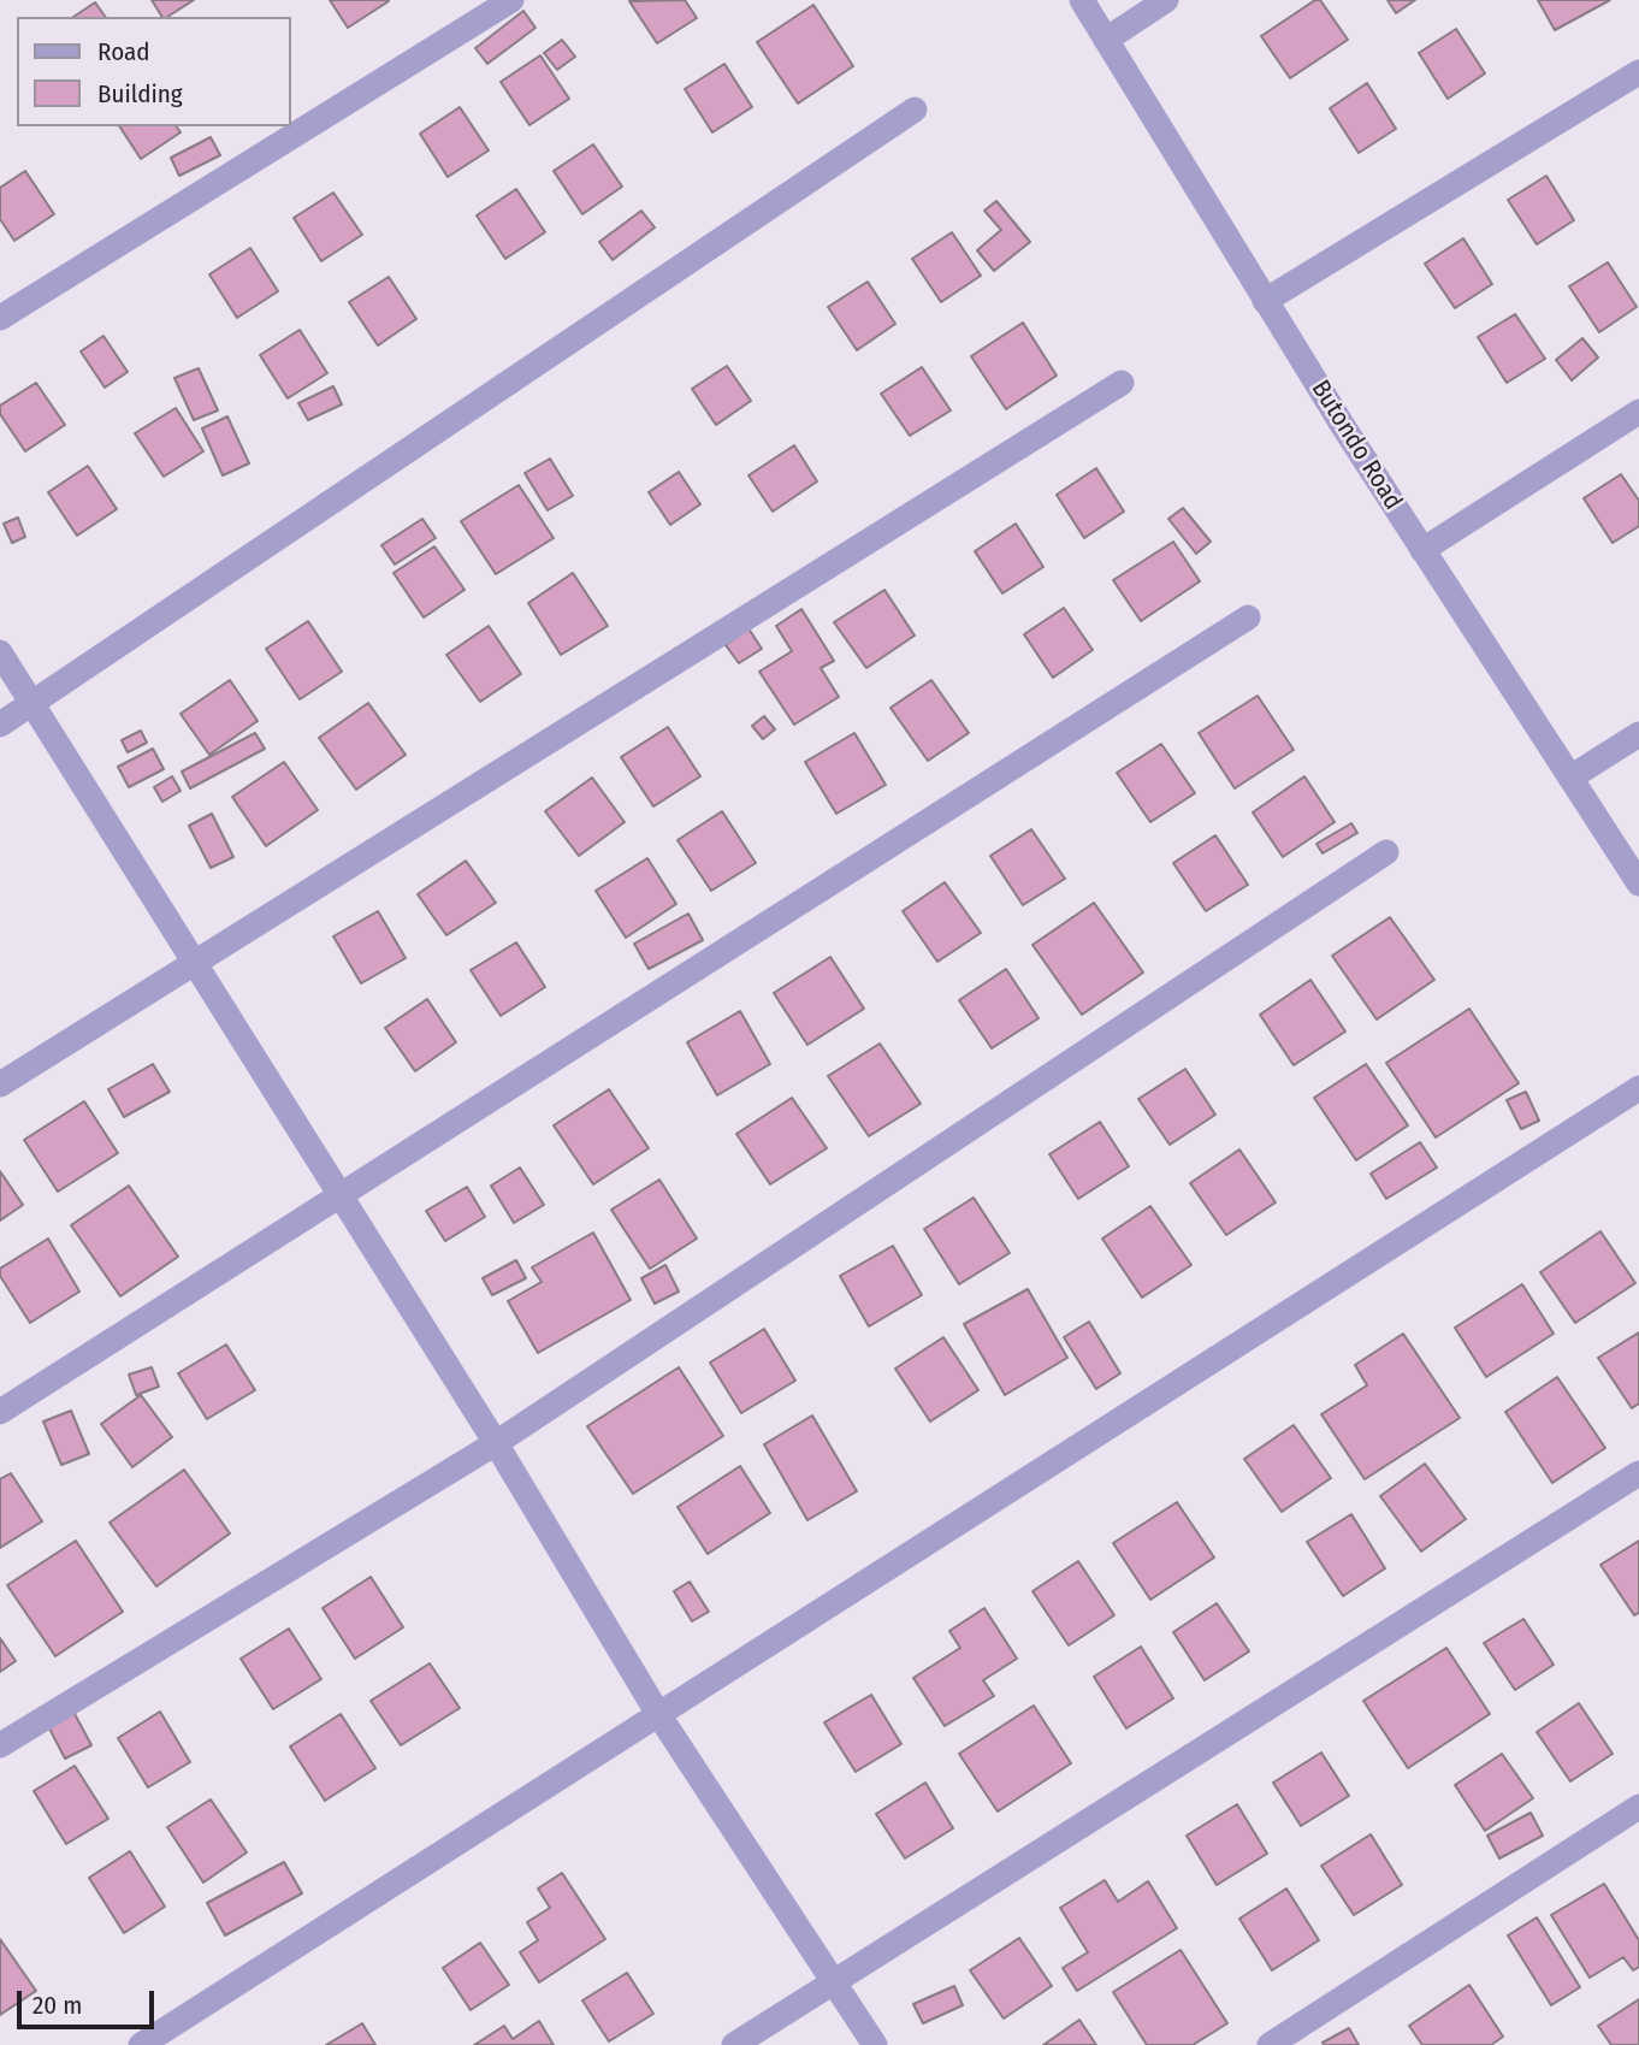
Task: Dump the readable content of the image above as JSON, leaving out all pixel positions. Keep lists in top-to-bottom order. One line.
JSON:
{"streets":{"street":["Butondo Road"]},"legend":["Road","Building"],"scale_bar":"20 m"}
